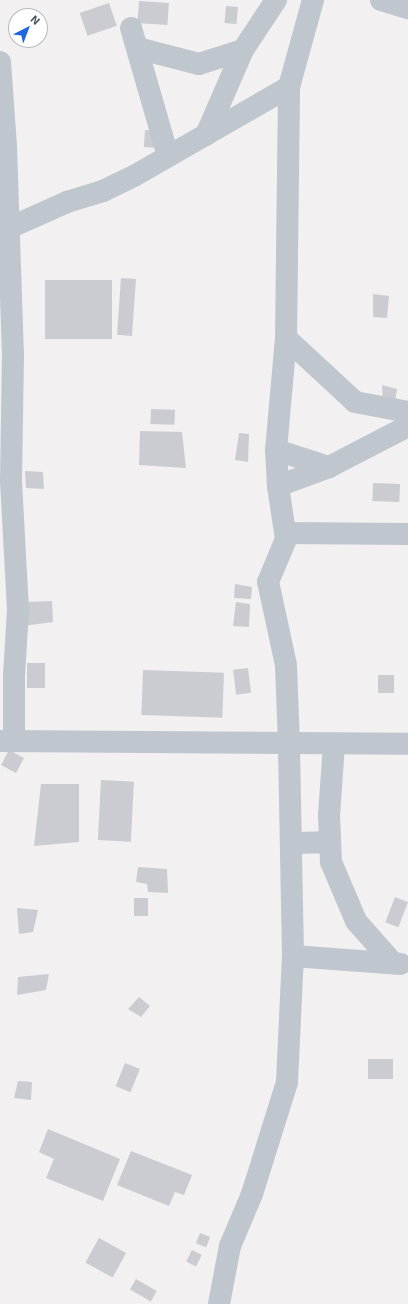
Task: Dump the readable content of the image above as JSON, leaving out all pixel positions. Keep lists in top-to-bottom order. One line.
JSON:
{"north":"top right"}
